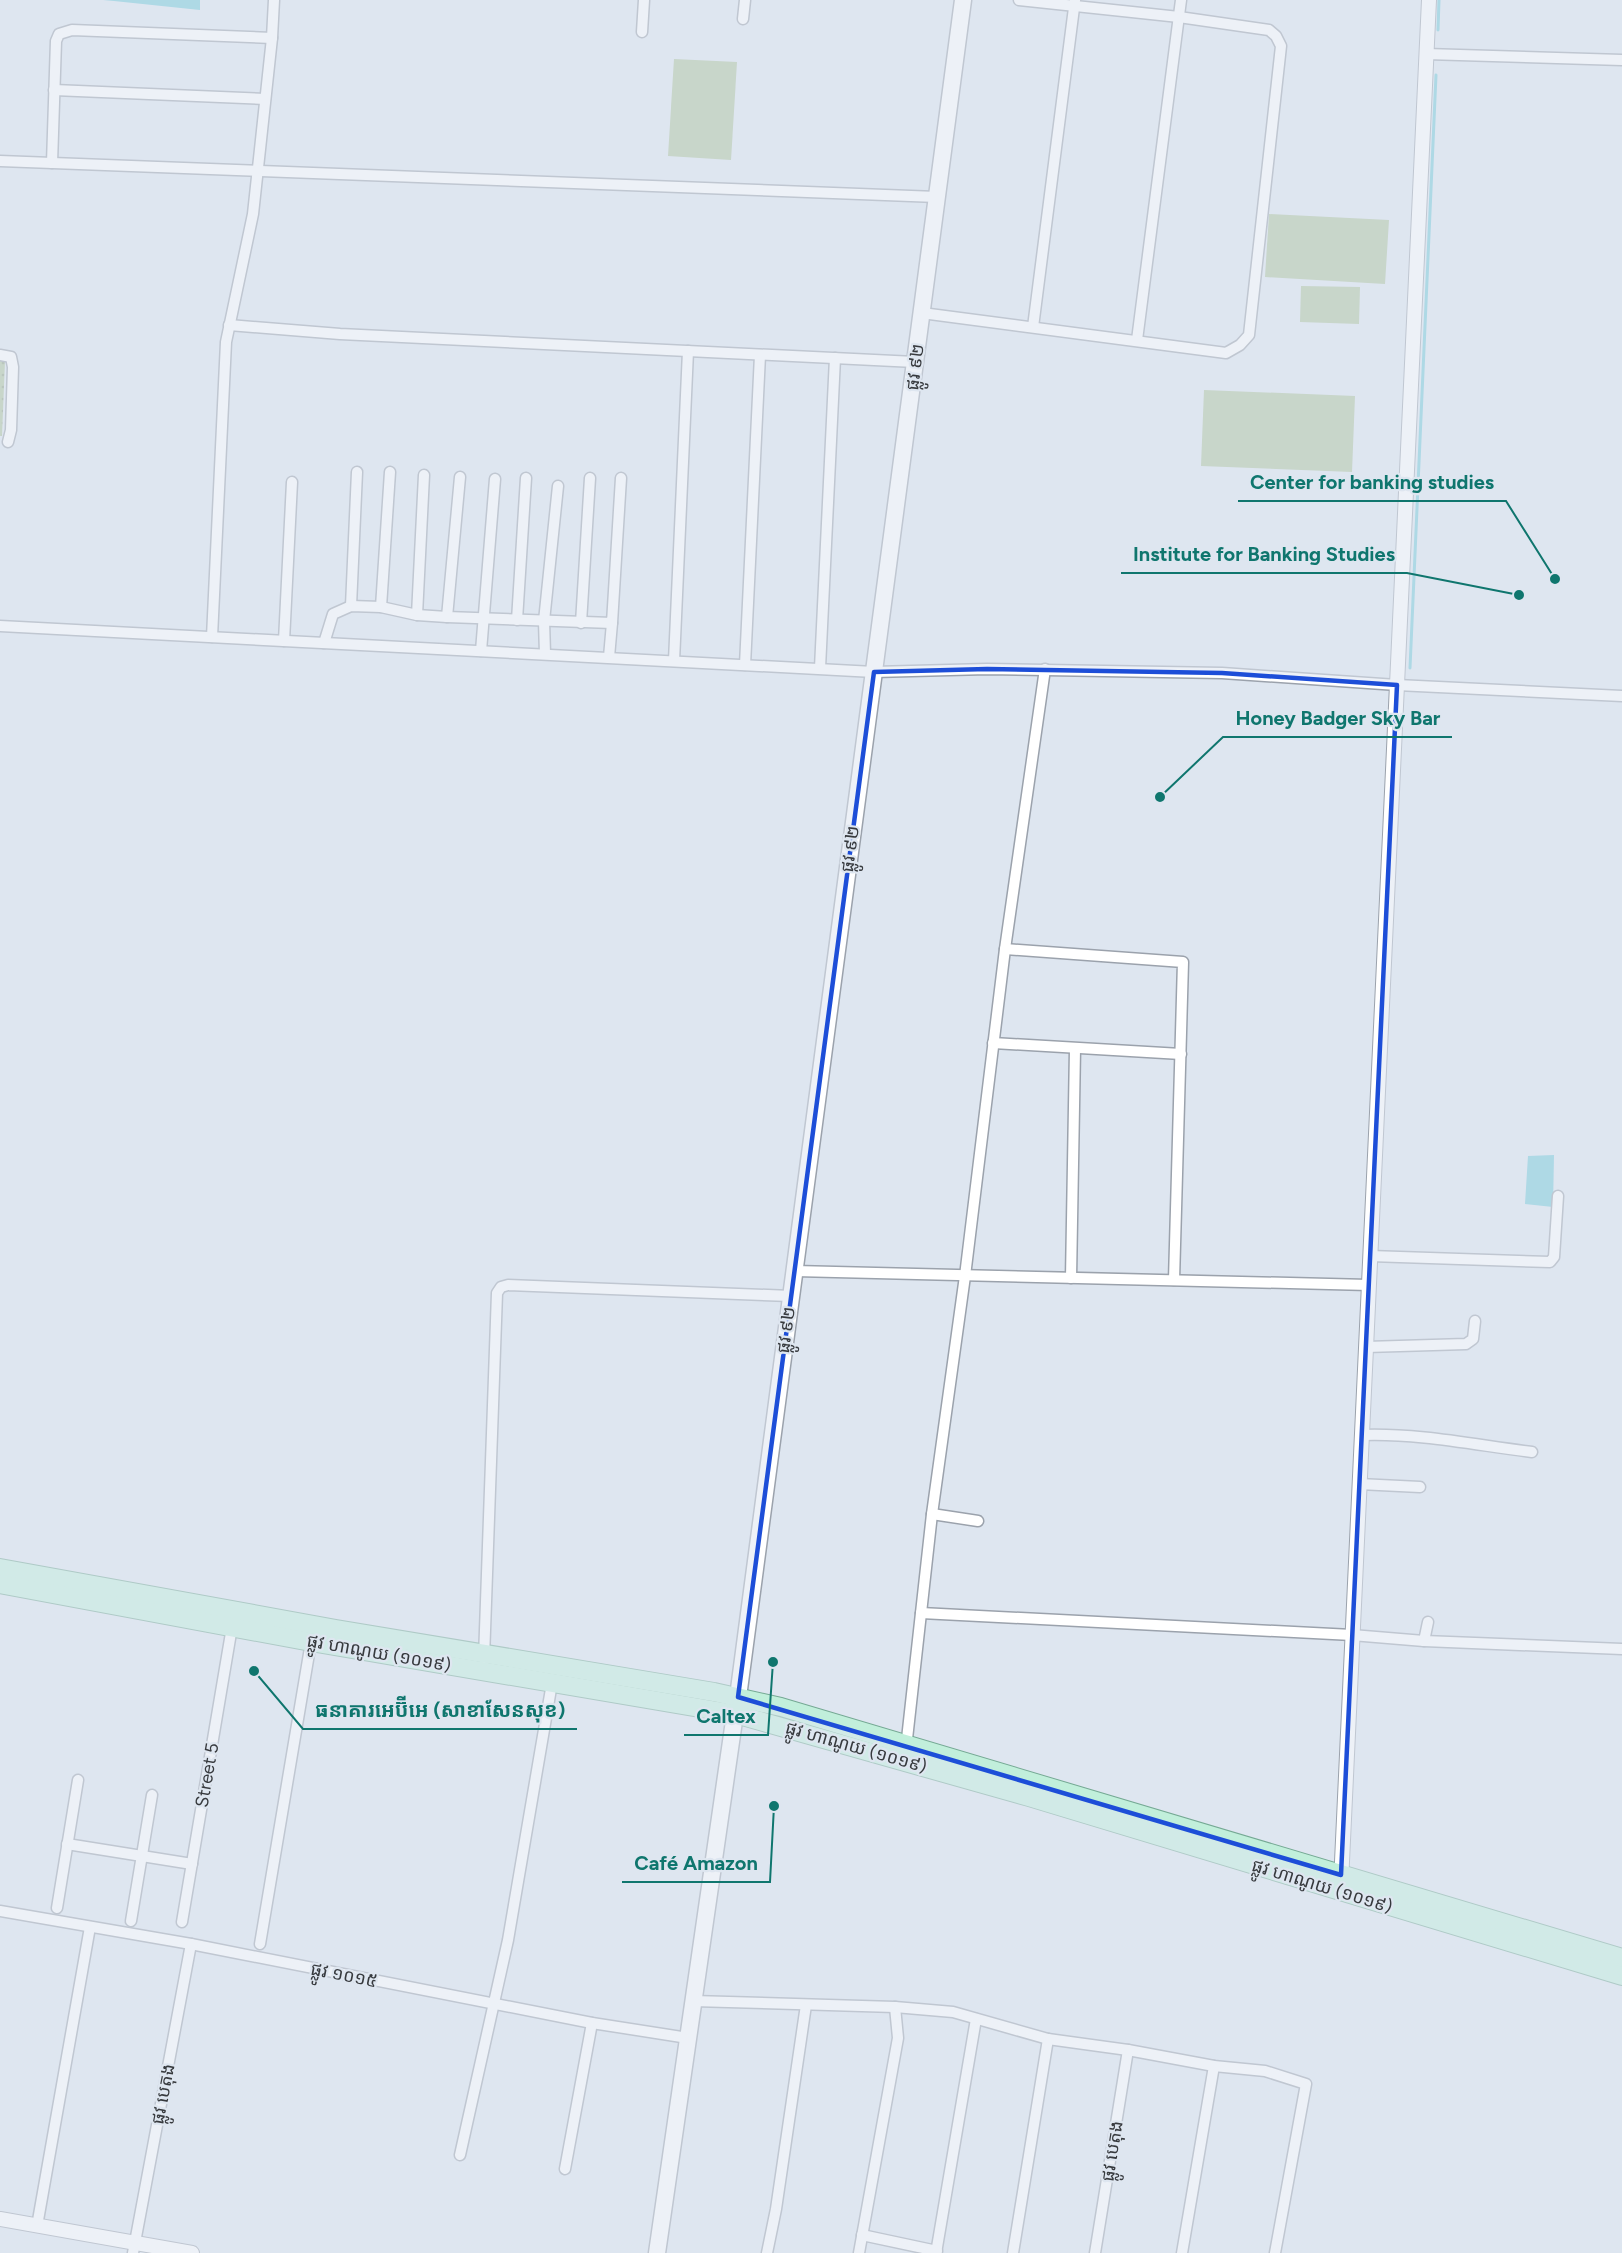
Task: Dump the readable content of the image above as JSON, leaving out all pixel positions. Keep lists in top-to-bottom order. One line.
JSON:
{"streets":{"main road":["ផ្លូវ ៩២","ផ្លូវ ហាណូយ (១០១៩)"],"street":["Street 5","ផ្លូវ ១០១៥","ផ្លូវ បេតុង"]},"crossings":[["ផ្លូវ ៩២","ផ្លូវ ហាណូយ (១០១៩)"],["ផ្លូវ ៩២","ផ្លូវ ១០១៥"],["ផ្លូវ ហាណូយ (១០១៩)","Street 5"],["ផ្លូវ ១០១៥","ផ្លូវ បេតុង"]],"places":["Center for banking studies","Institute for Banking Studies","Honey Badger Sky Bar","Caltex","ធនាគារអេប៊ីអេ (សាខាសែនសុខ)","Café Amazon"]}
